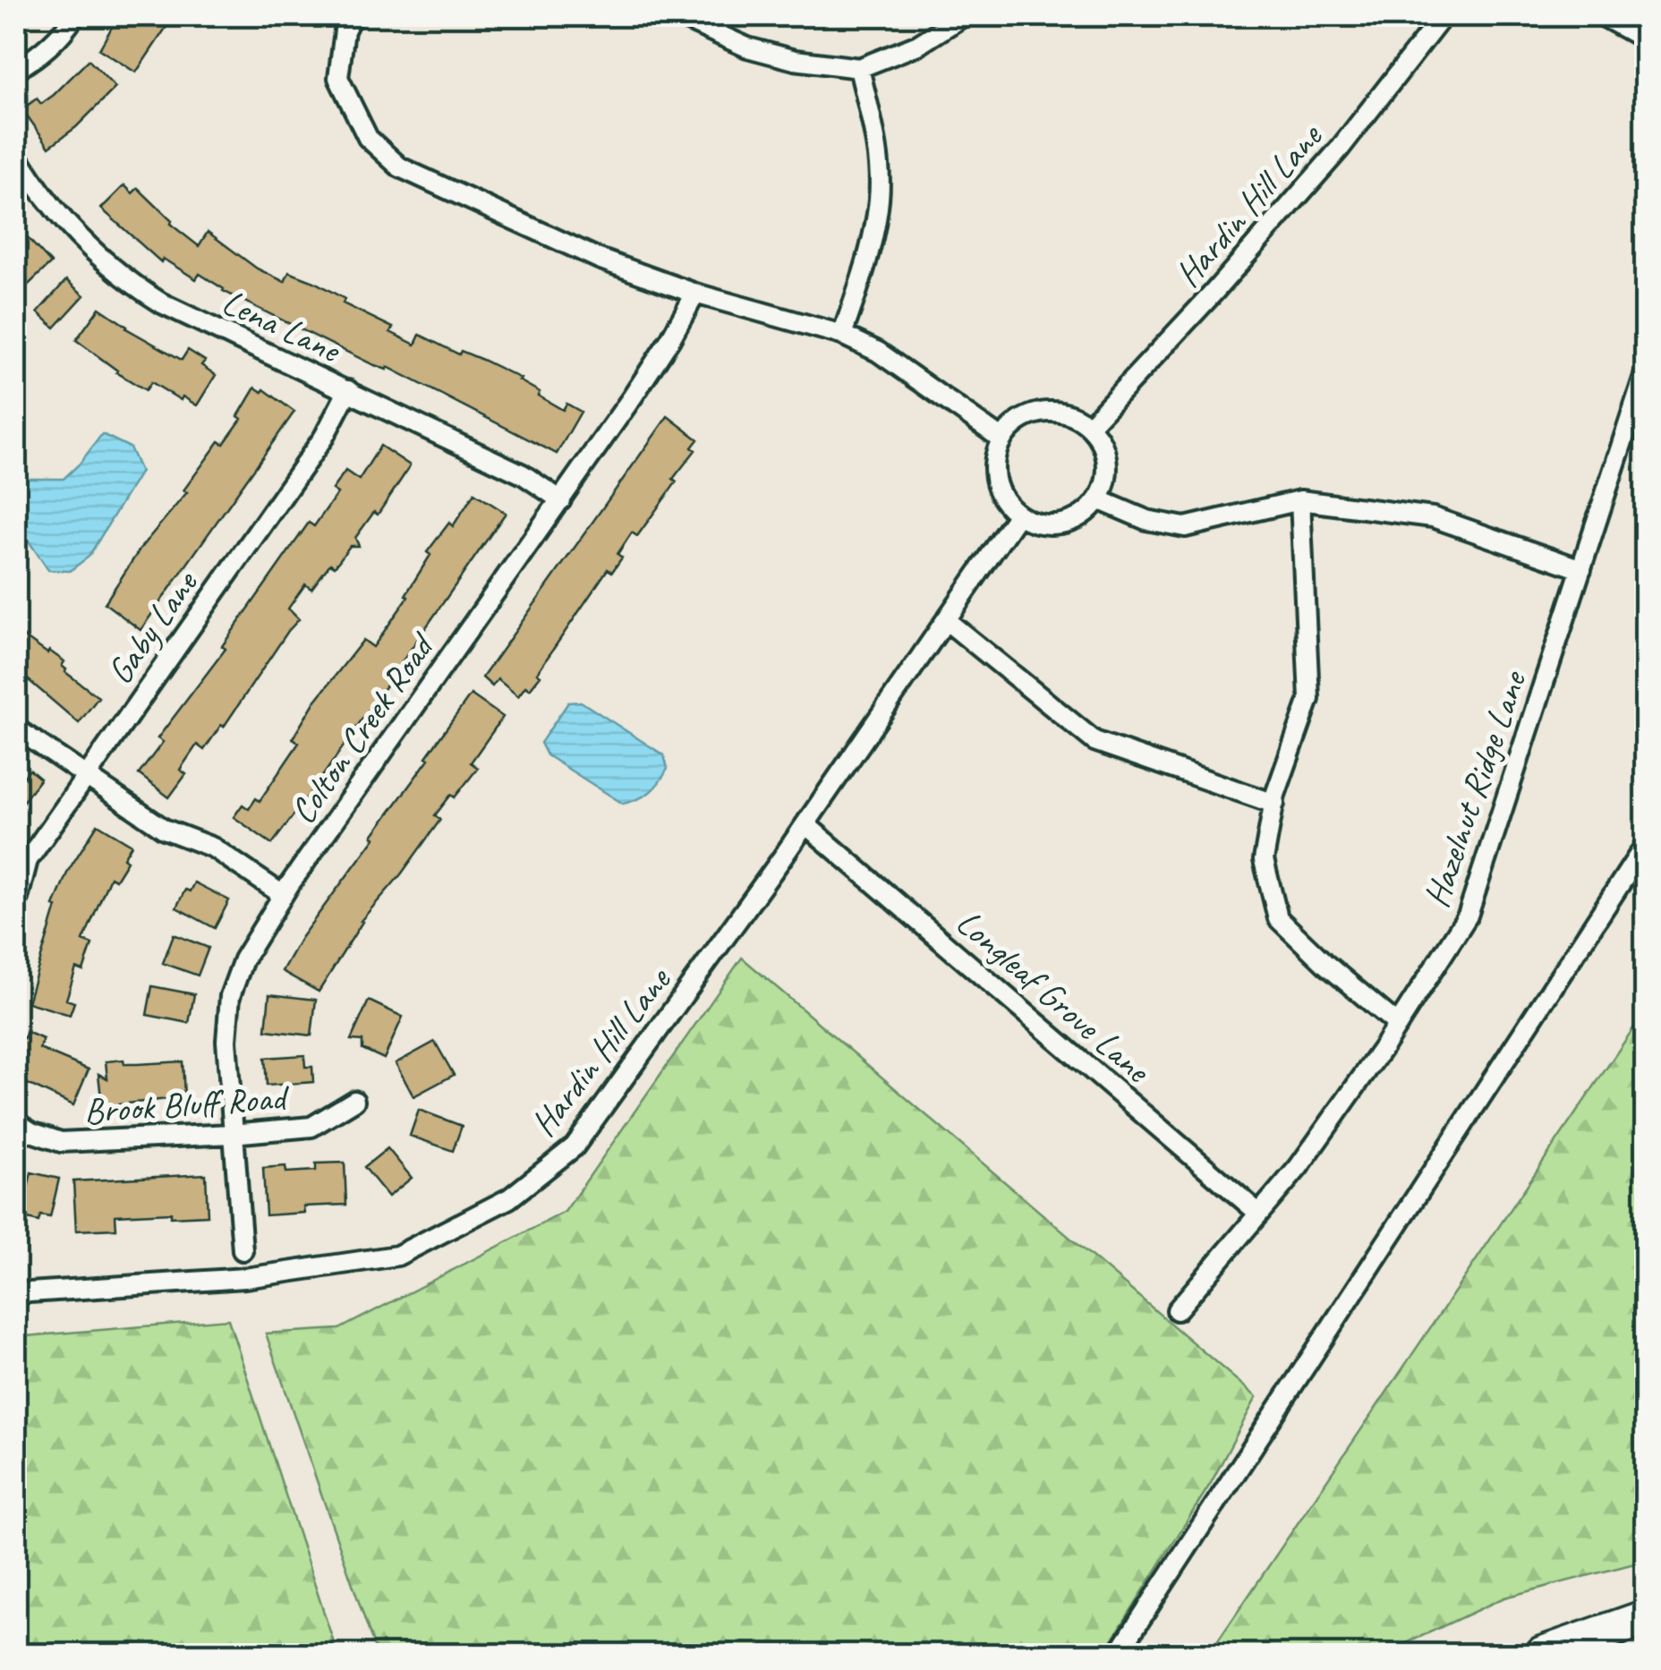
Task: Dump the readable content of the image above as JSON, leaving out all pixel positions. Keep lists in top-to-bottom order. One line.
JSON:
{"streets":{"street":["Hardin Hill Lane","Lena Lane","Gaby Lane","Colton Creek Road","Hazelnut Ridge Lane","Longleaf Grove Lane","Brook Bluff Road"]},"crossings":[["Hardin Hill Lane","Longleaf Grove Lane"],["Lena Lane","Gaby Lane"],["Lena Lane","Colton Creek Road"],["Colton Creek Road","Brook Bluff Road"],["Hazelnut Ridge Lane","Longleaf Grove Lane"]]}
